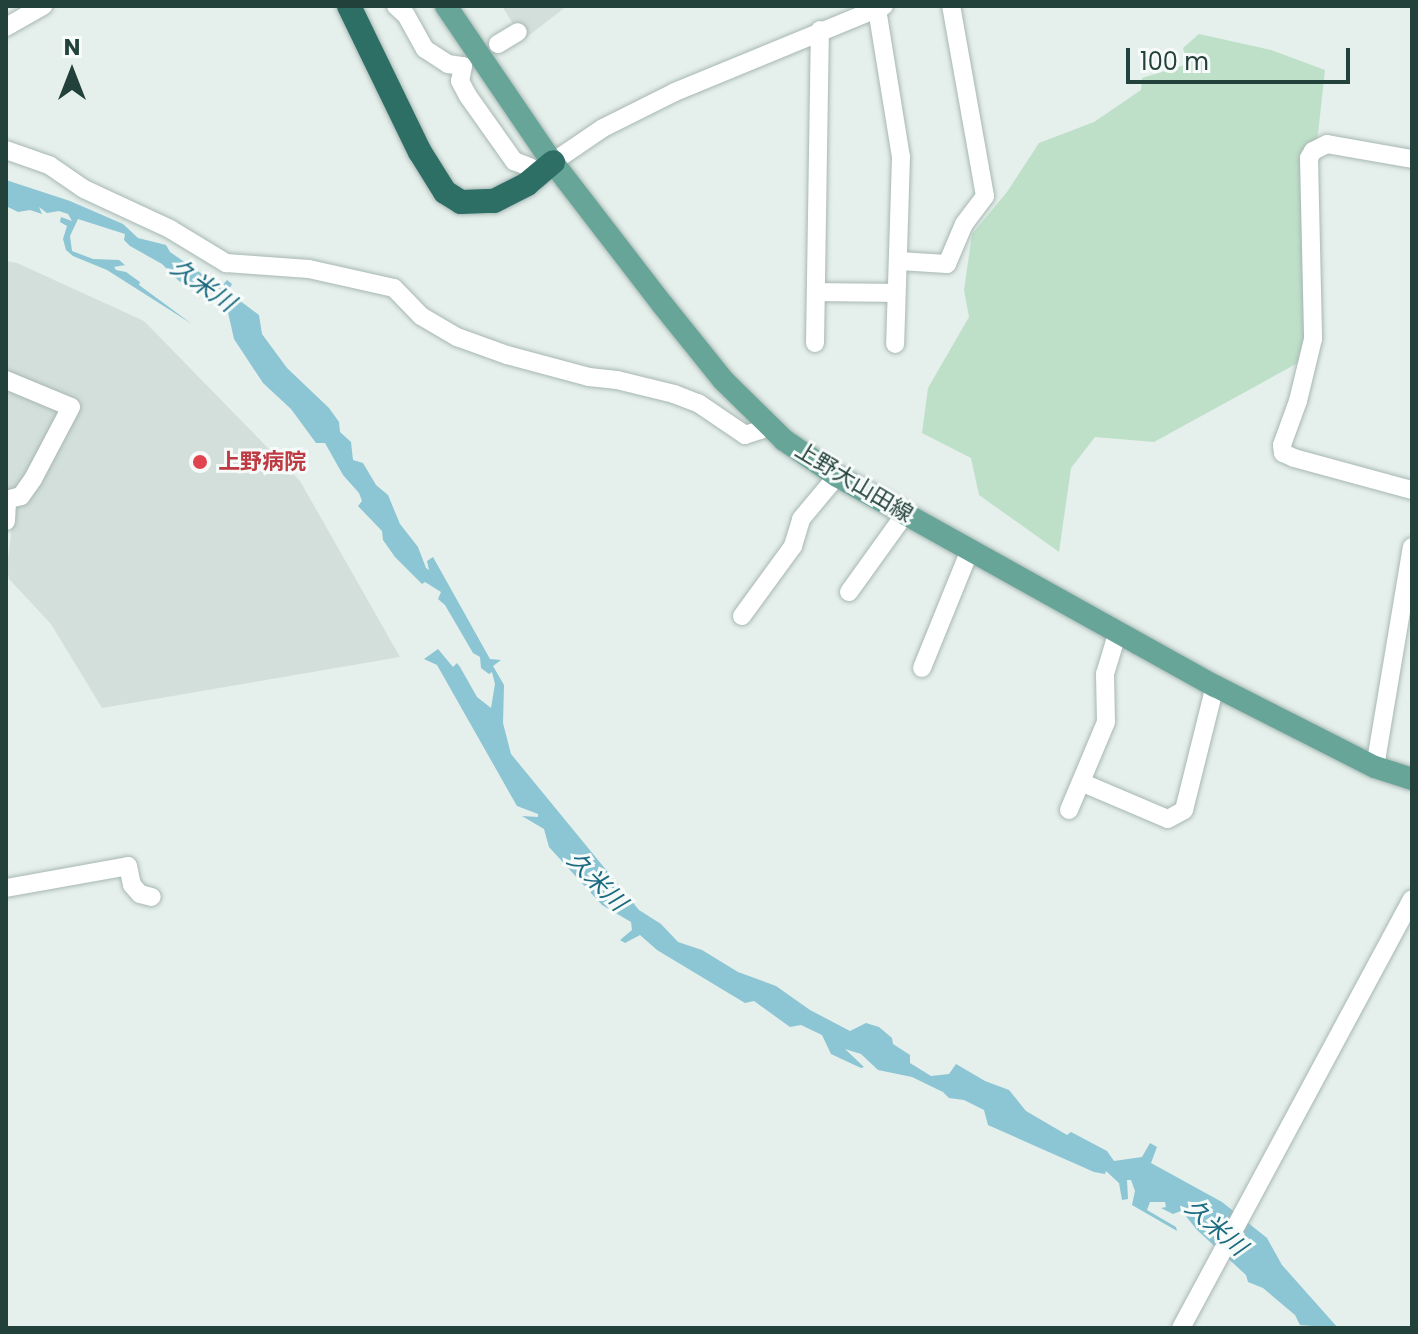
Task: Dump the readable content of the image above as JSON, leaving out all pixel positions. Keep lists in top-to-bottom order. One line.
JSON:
{"streets":{"main road":["上野大山田線"]},"water":["久米川"],"places":["上野病院"],"scale_bar":"100 m","north":"top"}
